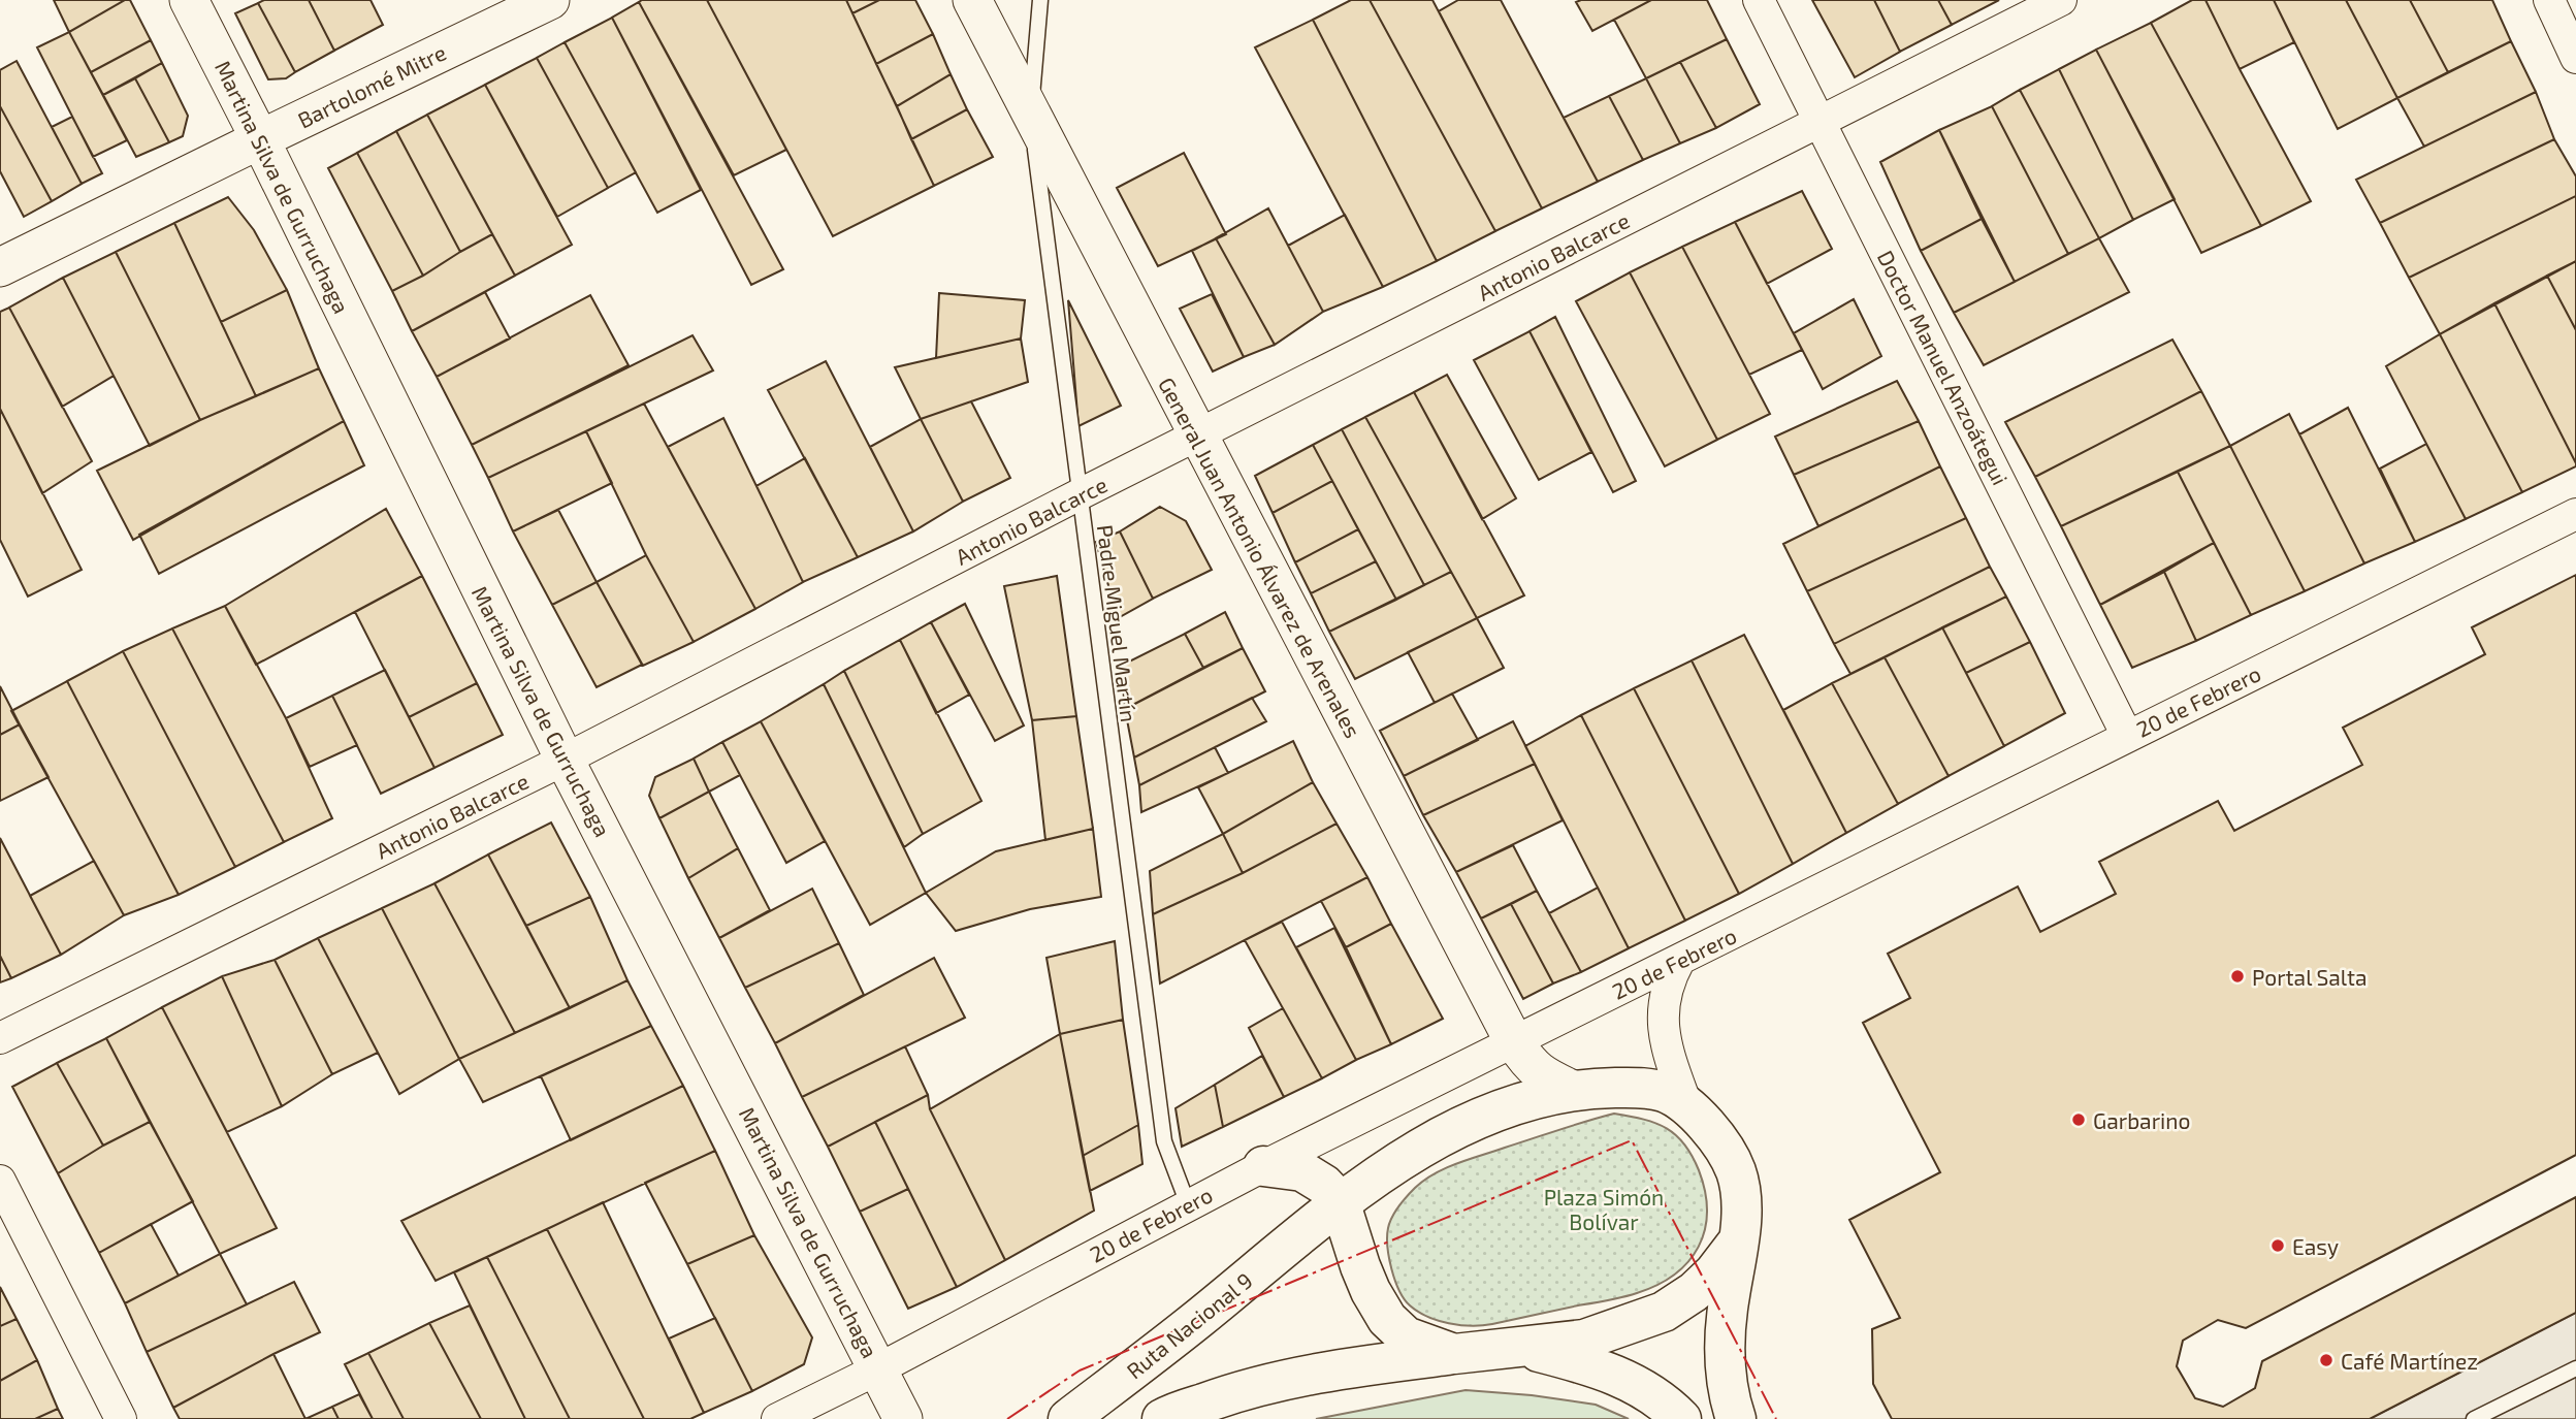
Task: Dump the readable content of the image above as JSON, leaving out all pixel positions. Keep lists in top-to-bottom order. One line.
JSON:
{"streets":{"main road":["General Juan Antonio Álvarez de Arenales","Ruta Nacional 9"],"street":["Bartolomé Mitre","Martina Silva de Gurruchaga","Antonio Balcarce","Doctor Manuel Anzoátegui","20 de Febrero"],"lane":["Padre Miguel Martín"]},"crossings":[["Bartolomé Mitre","Martina Silva de Gurruchaga"],["Martina Silva de Gurruchaga","Antonio Balcarce"],["Martina Silva de Gurruchaga","20 de Febrero"],["Antonio Balcarce","Doctor Manuel Anzoátegui"],["Antonio Balcarce","General Juan Antonio Álvarez de Arenales"],["Antonio Balcarce","Padre Miguel Martín"],["Doctor Manuel Anzoátegui","20 de Febrero"],["General Juan Antonio Álvarez de Arenales","Padre Miguel Martín"],["General Juan Antonio Álvarez de Arenales","20 de Febrero"],["General Juan Antonio Álvarez de Arenales","Ruta Nacional 9"],["Padre Miguel Martín","20 de Febrero"]],"parks":["Plaza Simón Bolívar"],"places":["Portal Salta","Garbarino","Easy","Café Martínez"]}
